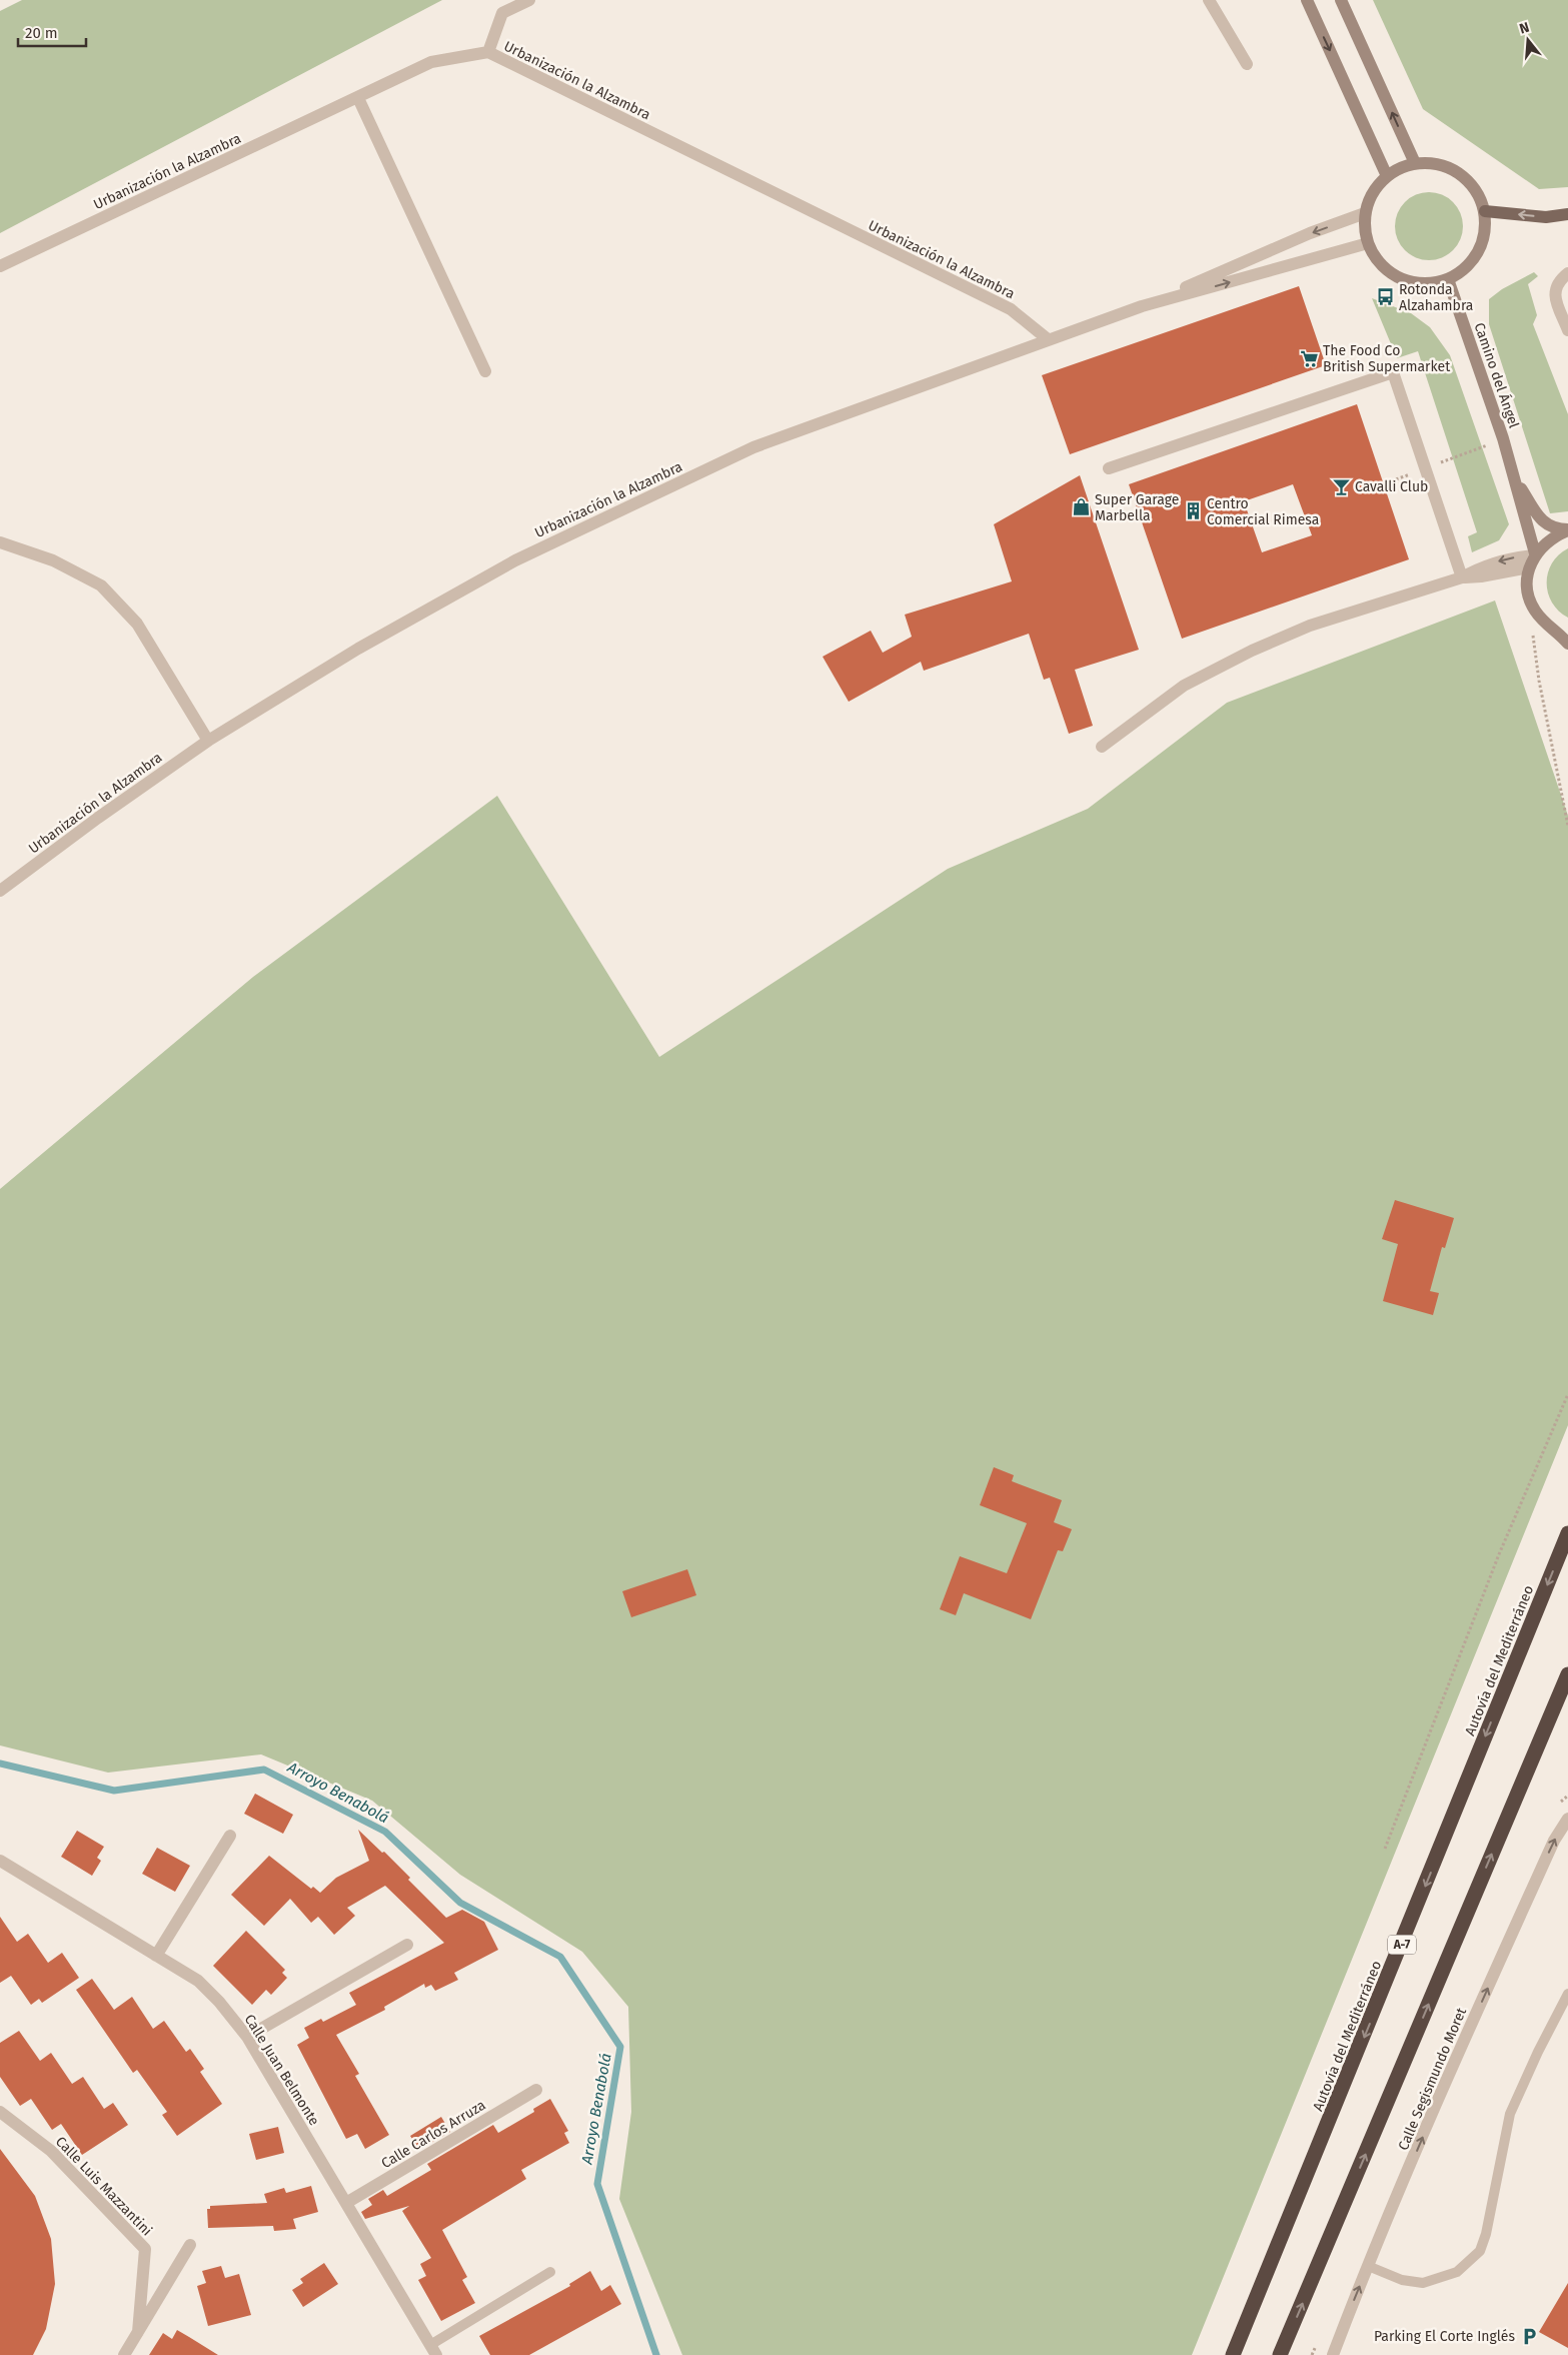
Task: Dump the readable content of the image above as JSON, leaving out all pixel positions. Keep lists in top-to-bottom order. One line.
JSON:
{"streets":{"highway":["Autovía del Mediterráneo","A-7"],"street":["Urbanización la Alzambra","Camino del Ángel","Calle Juan Belmonte","Calle Segismundo Moret","Calle Carlos Arruza","Calle Luis Mazzantini"]},"crossings":[["Calle Juan Belmonte","Calle Carlos Arruza"]],"one_way":["Calle Segismundo Moret"],"water":["Arroyo Benabolá"],"places":{"bus stop":["Rotonda Alzahambra"],"supermarket":["The Food Co British Supermarket"],"bar":["Cavalli Club"],"shop":["Super Garage Marbella"],"building":["Centro Comercial Rimesa"],"parking":["Parking El Corte Inglés"]},"scale_bar":"20 m","north":"top"}
